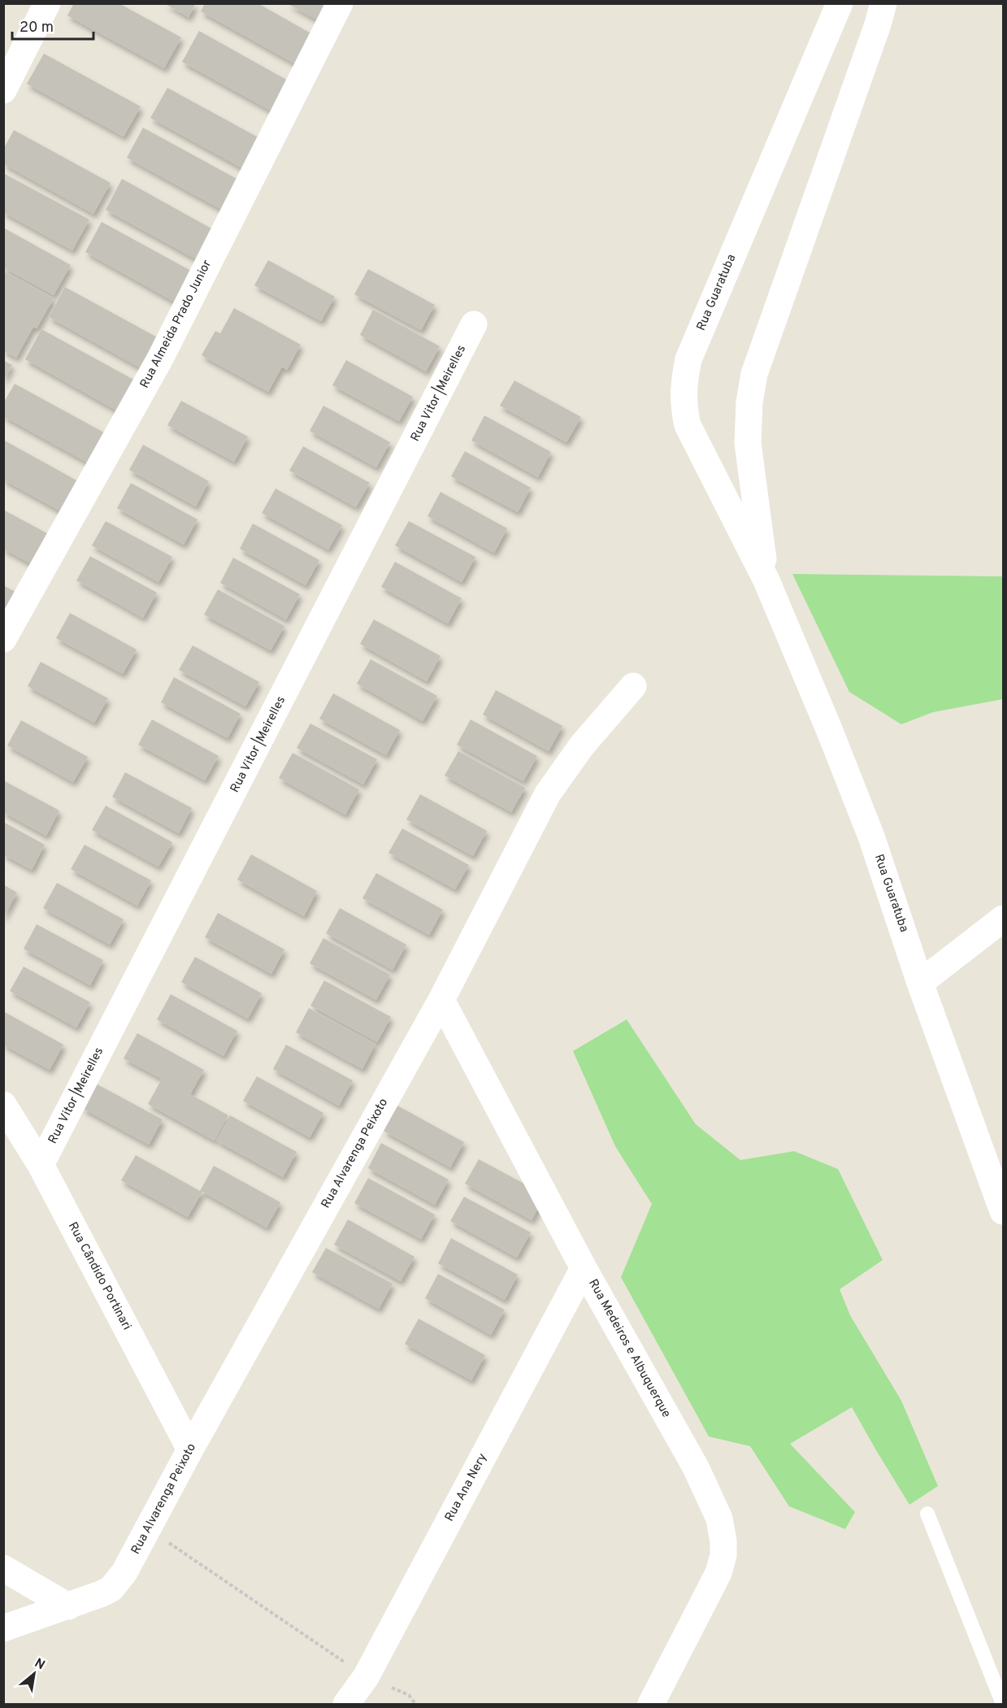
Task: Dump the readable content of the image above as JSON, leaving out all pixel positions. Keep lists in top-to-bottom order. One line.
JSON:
{"streets":{"street":["Rua Guaratuba","Rua Almeida Prado Junior","Rua Vitor |Meirelles","Rua Alvarenga Peixoto","Rua Cândido Portinari","Rua Medeiros e Albuquerque","Rua Ana Nery"]},"crossings":[["Rua Vitor |Meirelles","Rua Cândido Portinari"],["Rua Alvarenga Peixoto","Rua Cândido Portinari"],["Rua Alvarenga Peixoto","Rua Medeiros e Albuquerque"],["Rua Medeiros e Albuquerque","Rua Ana Nery"]],"scale_bar":"20 m","north":"top right"}
